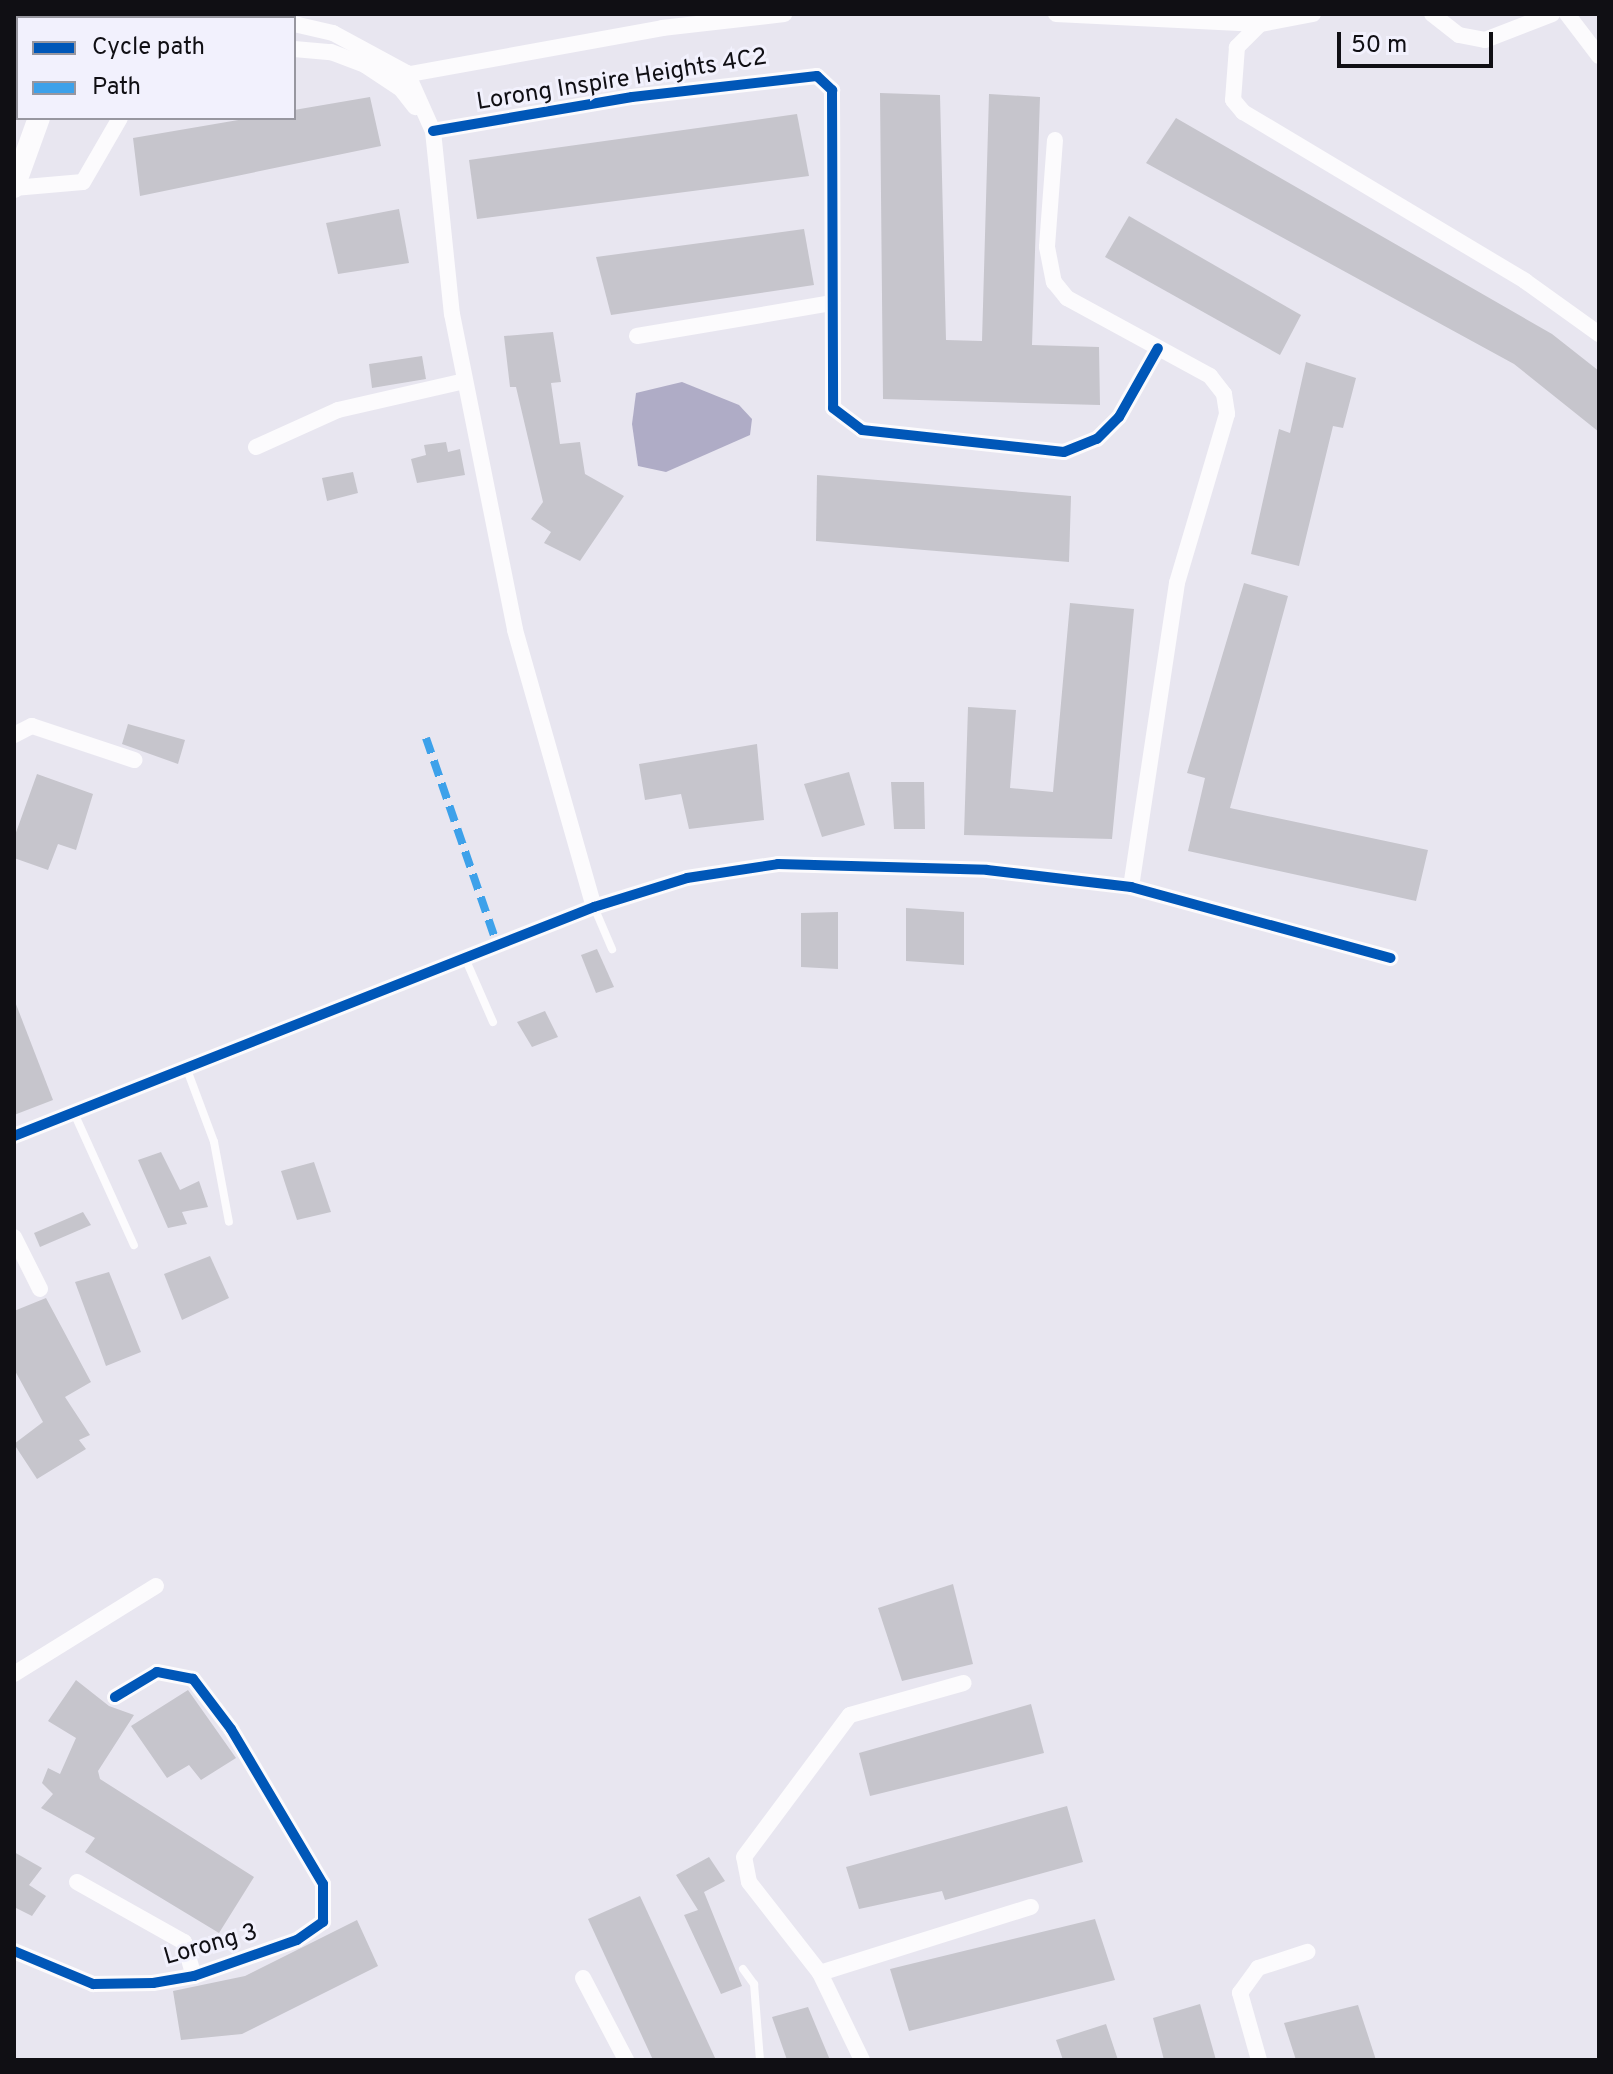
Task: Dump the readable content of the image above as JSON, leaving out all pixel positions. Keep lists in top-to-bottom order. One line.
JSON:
{"streets":{"street":["Lorong Inspire Heights 4C2","Lorong 3"]},"legend":["Cycle path","Path"],"scale_bar":"50 m"}
